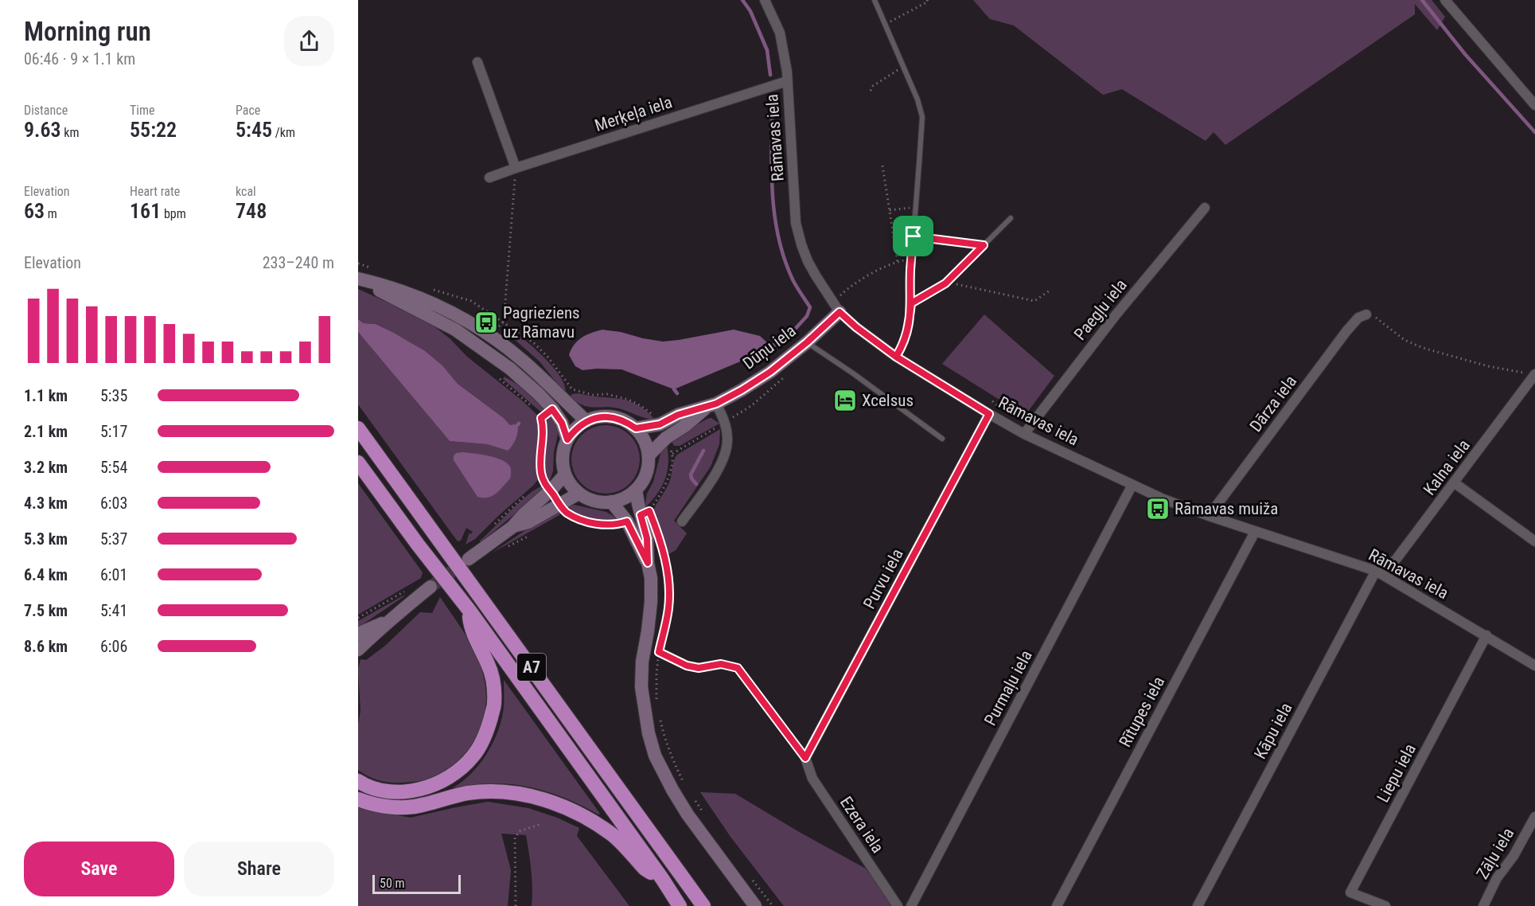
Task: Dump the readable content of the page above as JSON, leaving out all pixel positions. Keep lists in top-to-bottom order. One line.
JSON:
{"streets":{"highway":["A7"],"main road":["Dūņu iela"],"street":["Merķeļa iela","Rāmavas iela","Paegļu iela","Dārza iela","Kalna iela","Purvu iela","Purmaļu iela","Rītupes iela","Kāpu iela","Liepu iela","Ezera iela","Zāļu iela"]},"crossings":[["Merķeļa iela","Rāmavas iela"],["Rāmavas iela","Paegļu iela"],["Rāmavas iela","Dūņu iela"],["Rāmavas iela","Dārza iela"],["Rāmavas iela","Kalna iela"],["Rāmavas iela","Purvu iela"],["Rāmavas iela","Purmaļu iela"],["Rāmavas iela","Rītupes iela"],["Rāmavas iela","Kāpu iela"],["Rāmavas iela","Liepu iela"],["Kalna iela","Kāpu iela"],["Purvu iela","Ezera iela"]],"places":{"bus stop":["Pagrieziens uz Rāmavu","Rāmavas muiža"],"hotel":["Xcelsus"]},"scale_bar":"50 m","page":{"heading":["Morning run","06:46 · 9 × 1.1 km"],"stats":[["Distance","9.63 km"],["Time","55:22"],["Pace","5:45 /km"],["Elevation","63 m"],["Heart rate","161 bpm"],["kcal","748"]],"chart":["Elevation","233–240 m"],"list":[{"name":"1.1 km","note":"5:35"},{"name":"2.1 km","note":"5:17"},{"name":"3.2 km","note":"5:54"},{"name":"4.3 km","note":"6:03"},{"name":"5.3 km","note":"5:37"},{"name":"6.4 km","note":"6:01"},{"name":"7.5 km","note":"5:41"},{"name":"8.6 km","note":"6:06"}],"buttons":["Save","Share"],"scale":"50 m"}}
